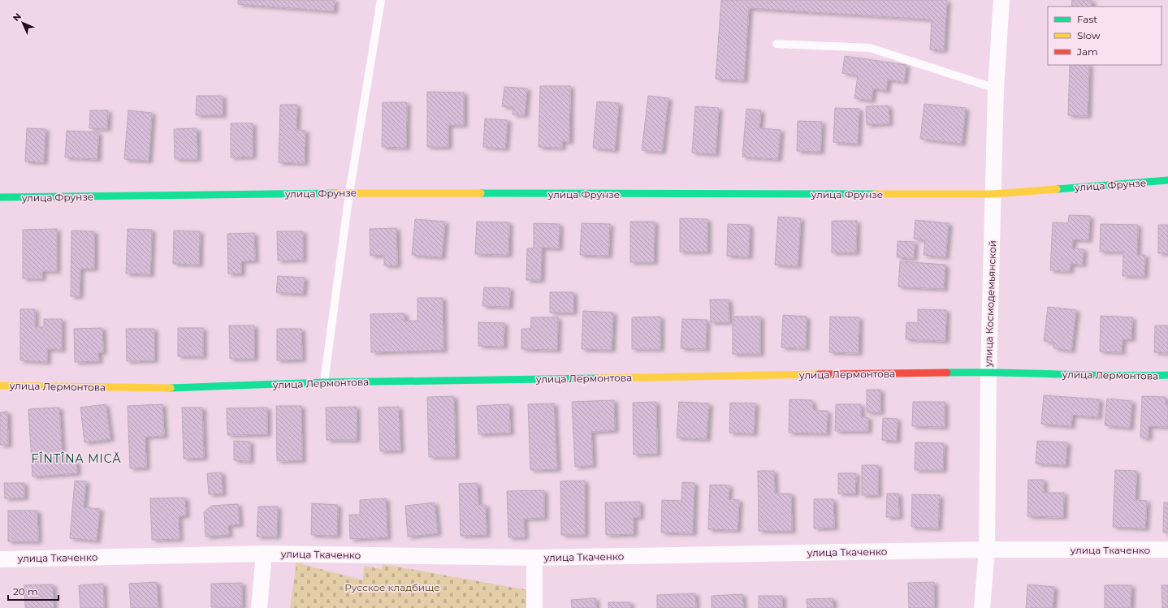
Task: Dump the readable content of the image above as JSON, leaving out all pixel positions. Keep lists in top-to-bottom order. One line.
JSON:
{"streets":{"street":["улица Фрунзе","улица Космодемьянской","улица Лермонтова","улица Ткаченко"]},"crossings":[["улица Фрунзе","улица Космодемьянской"],["улица Космодемьянской","улица Лермонтова"],["улица Космодемьянской","улица Ткаченко"]],"districts":["FÎNTÎNA MICĂ"],"parks":["Русское кладбище"],"legend":["Fast","Slow","Jam"],"scale_bar":"20 m","north":"top left"}
